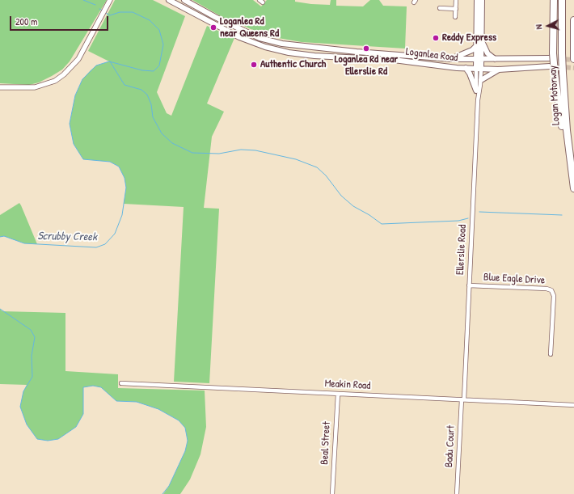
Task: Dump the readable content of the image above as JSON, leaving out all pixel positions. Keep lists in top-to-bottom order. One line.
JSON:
{"streets":{"highway":["Logan Motorway"],"main road":["Loganlea Road"],"street":["Ellerslie Road","Blue Eagle Drive","Meakin Road","Beal Street","Badu Court"]},"crossings":[["Loganlea Road","Ellerslie Road"],["Ellerslie Road","Blue Eagle Drive"],["Ellerslie Road","Meakin Road"],["Ellerslie Road","Badu Court"],["Meakin Road","Beal Street"],["Meakin Road","Badu Court"]],"water":["Scrubby Creek"],"places":["Loganlea Rd near Queens Rd","Reddy Express","Loganlea Rd near Ellerslie Rd","Authentic Church"],"scale_bar":"200 m","north":"left"}
